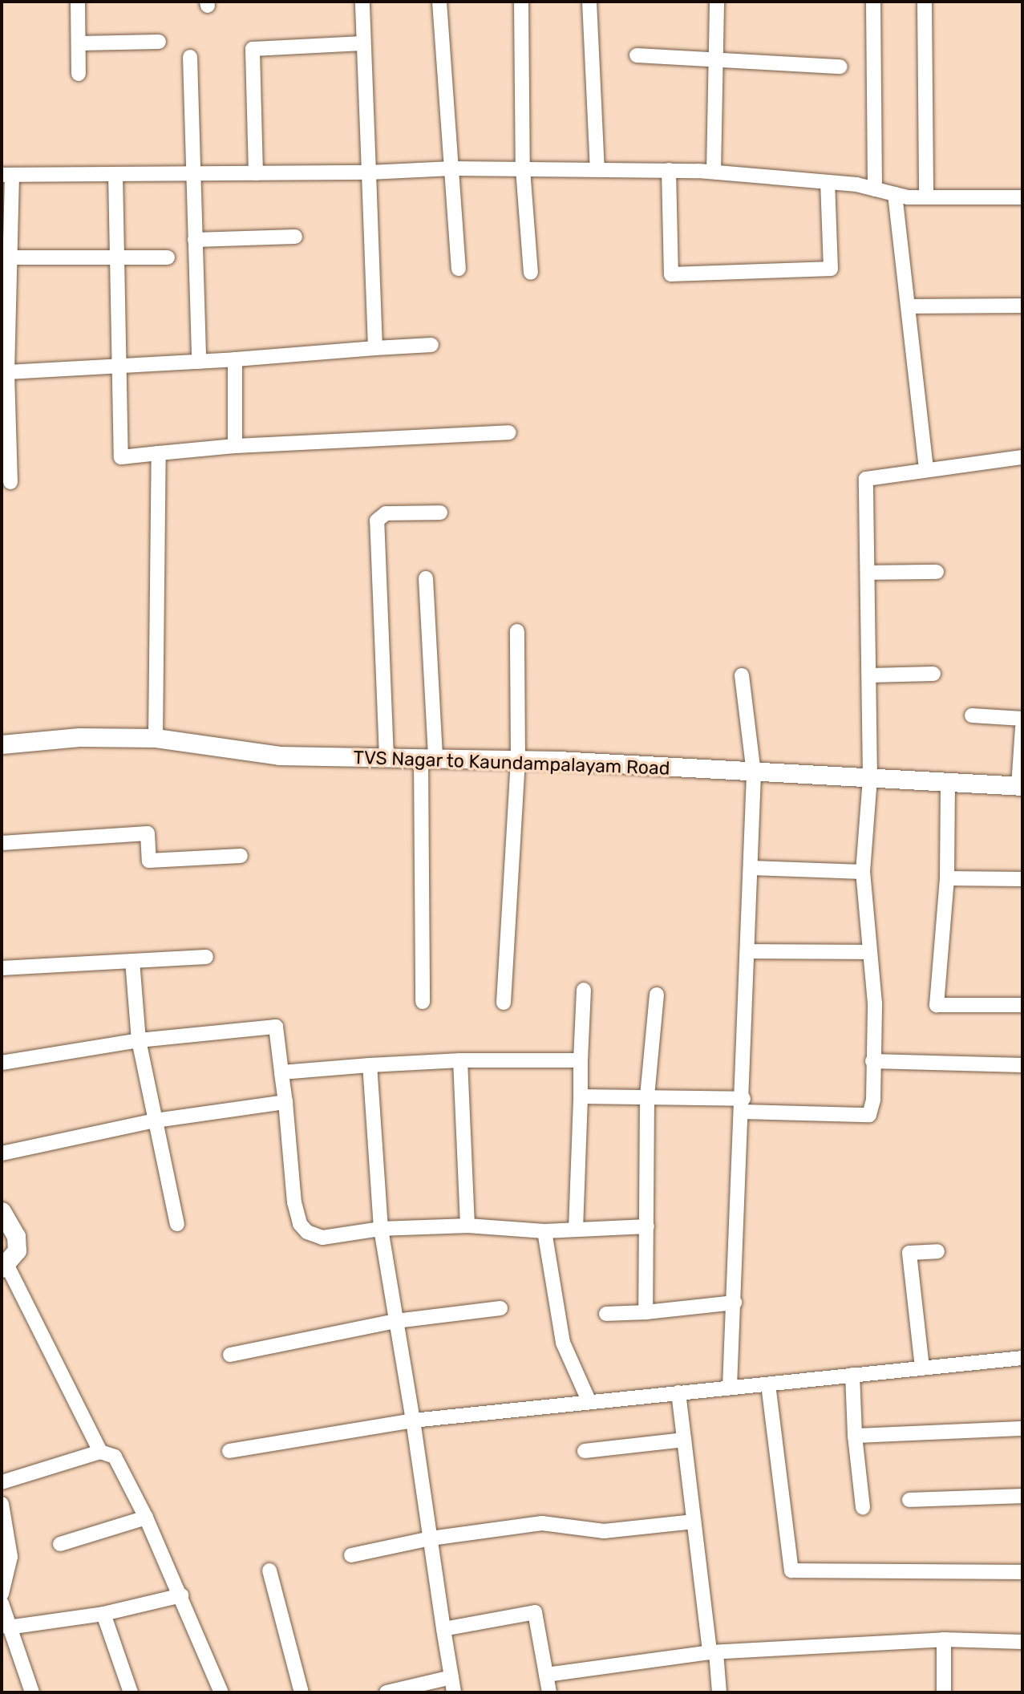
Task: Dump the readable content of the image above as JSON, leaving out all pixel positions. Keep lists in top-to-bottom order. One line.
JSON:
{"streets":{"street":["TVS Nagar to Kaundampalayam Road"]}}
